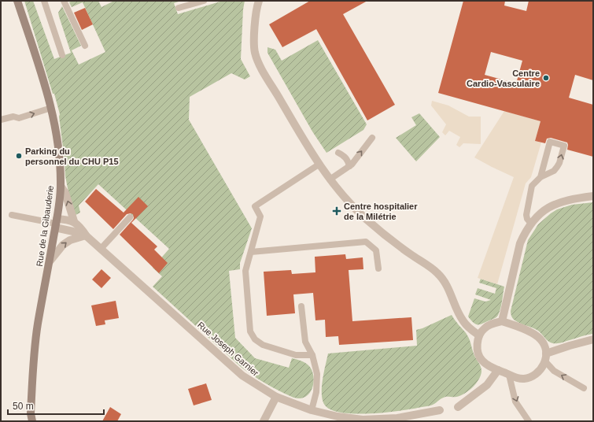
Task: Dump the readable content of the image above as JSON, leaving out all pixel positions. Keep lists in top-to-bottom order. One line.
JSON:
{"streets":{"street":["Rue de la Gibauderie","Rue Joseph Garnier"]},"places":{"other":["Centre Cardio-Vasculaire","Parking du personnel du CHU P15"],"health":["Centre hospitalier de la Milétrie"]},"scale_bar":"50 m"}
